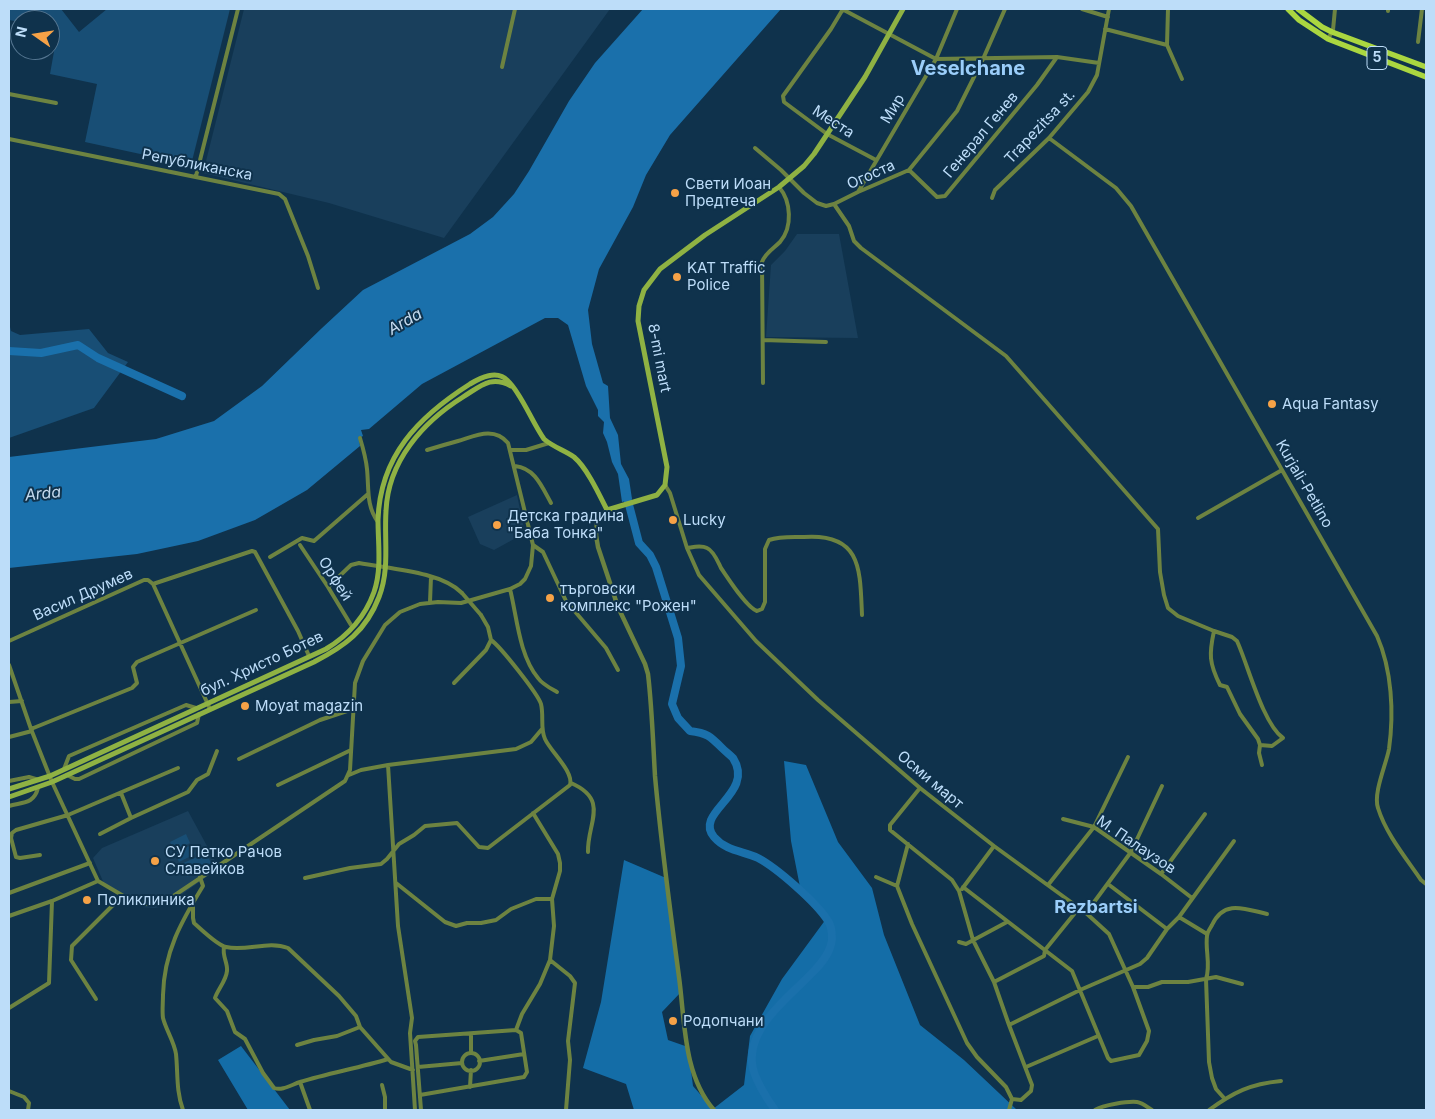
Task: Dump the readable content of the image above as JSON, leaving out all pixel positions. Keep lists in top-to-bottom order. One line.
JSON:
{"streets":{"main road":["5","8-mi mart","бул. Христо Ботев"],"street":["Мир","Места","Trapezitsa st.","Генерал Генев","Републиканска","Огоста","Kurjali-Petlino","Орфей","Васил Друмев","Осми март","М. Палаузов"]},"crossings":[["Мир","Места"],["Мир","Огоста"],["Места","8-mi mart"],["Trapezitsa st.","Kurjali-Petlino"],["Генерал Генев","Огоста"],["Огоста","8-mi mart"],["8-mi mart","Осми март"],["Васил Друмев","бул. Христо Ботев"]],"districts":["Veselchane","Rezbartsi"],"water":["Arda"],"places":["Свети Иоан Предтеча","KAT Traffic Police","Aqua Fantasy","Lucky","Детска градина \"Баба Тонка\"","търговски комплекс \"Рожен\"","Moyat magazin","СУ Петко Рачов Славейков","Поликлиника","Родопчани"],"north":"left"}
